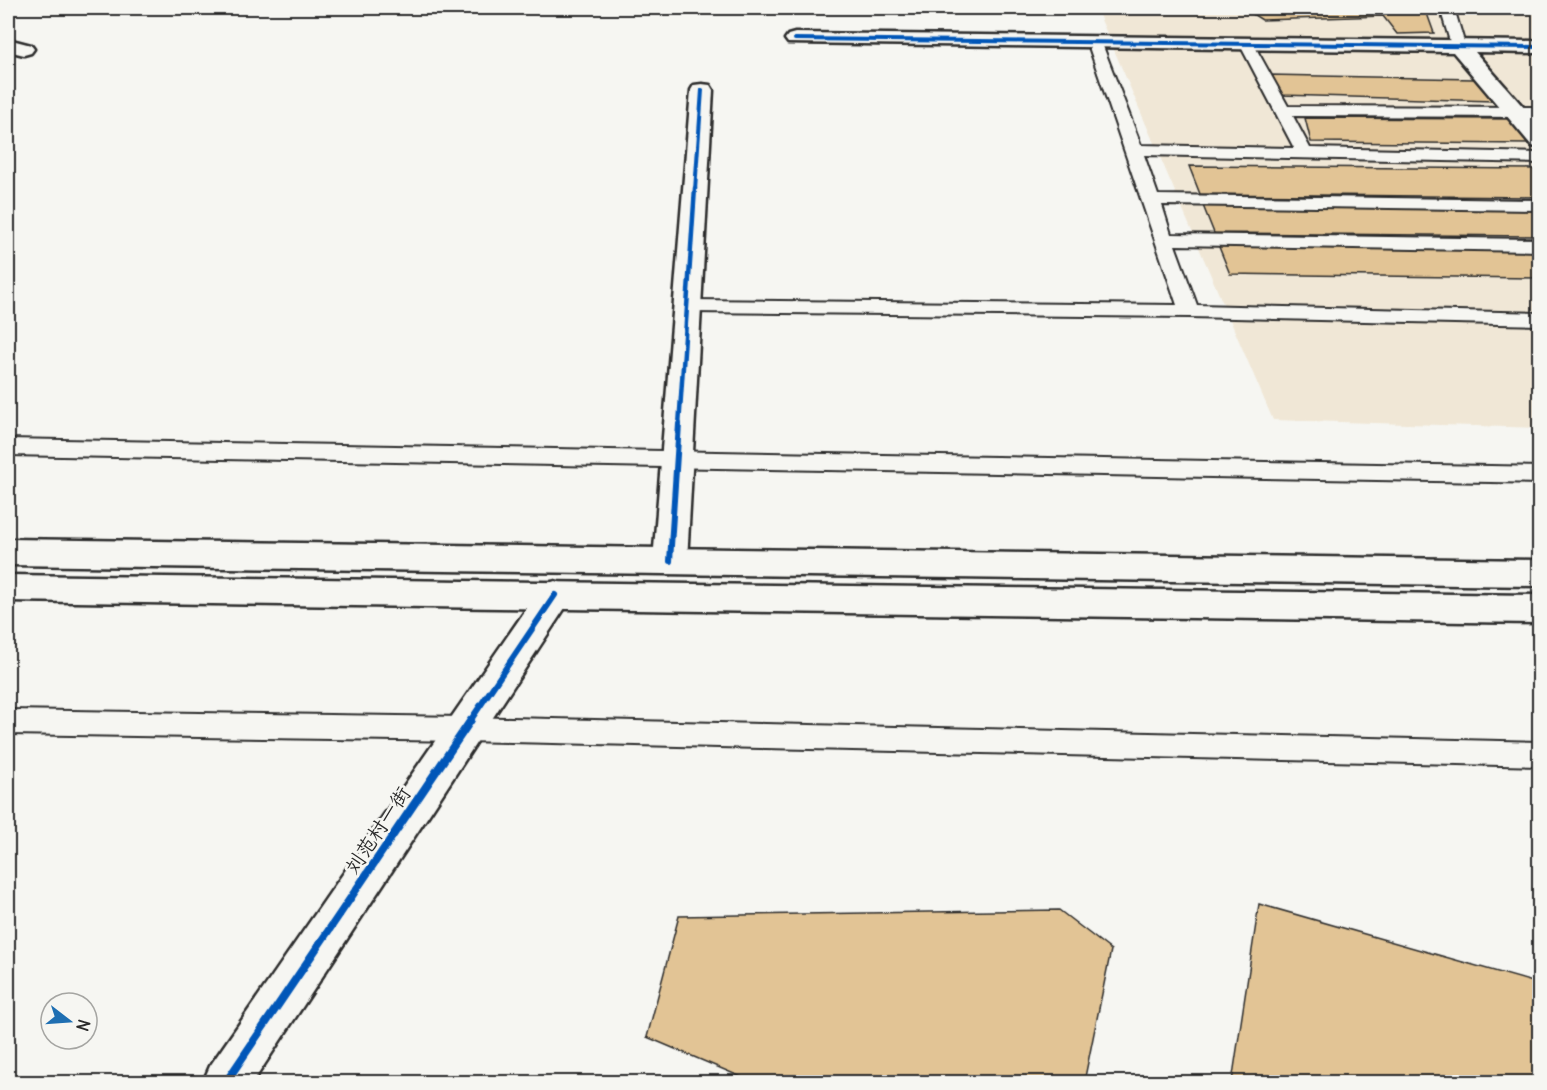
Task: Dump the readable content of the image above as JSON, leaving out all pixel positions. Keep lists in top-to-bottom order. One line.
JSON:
{"streets":{"main road":["刘范村一街"]},"north":"right"}
